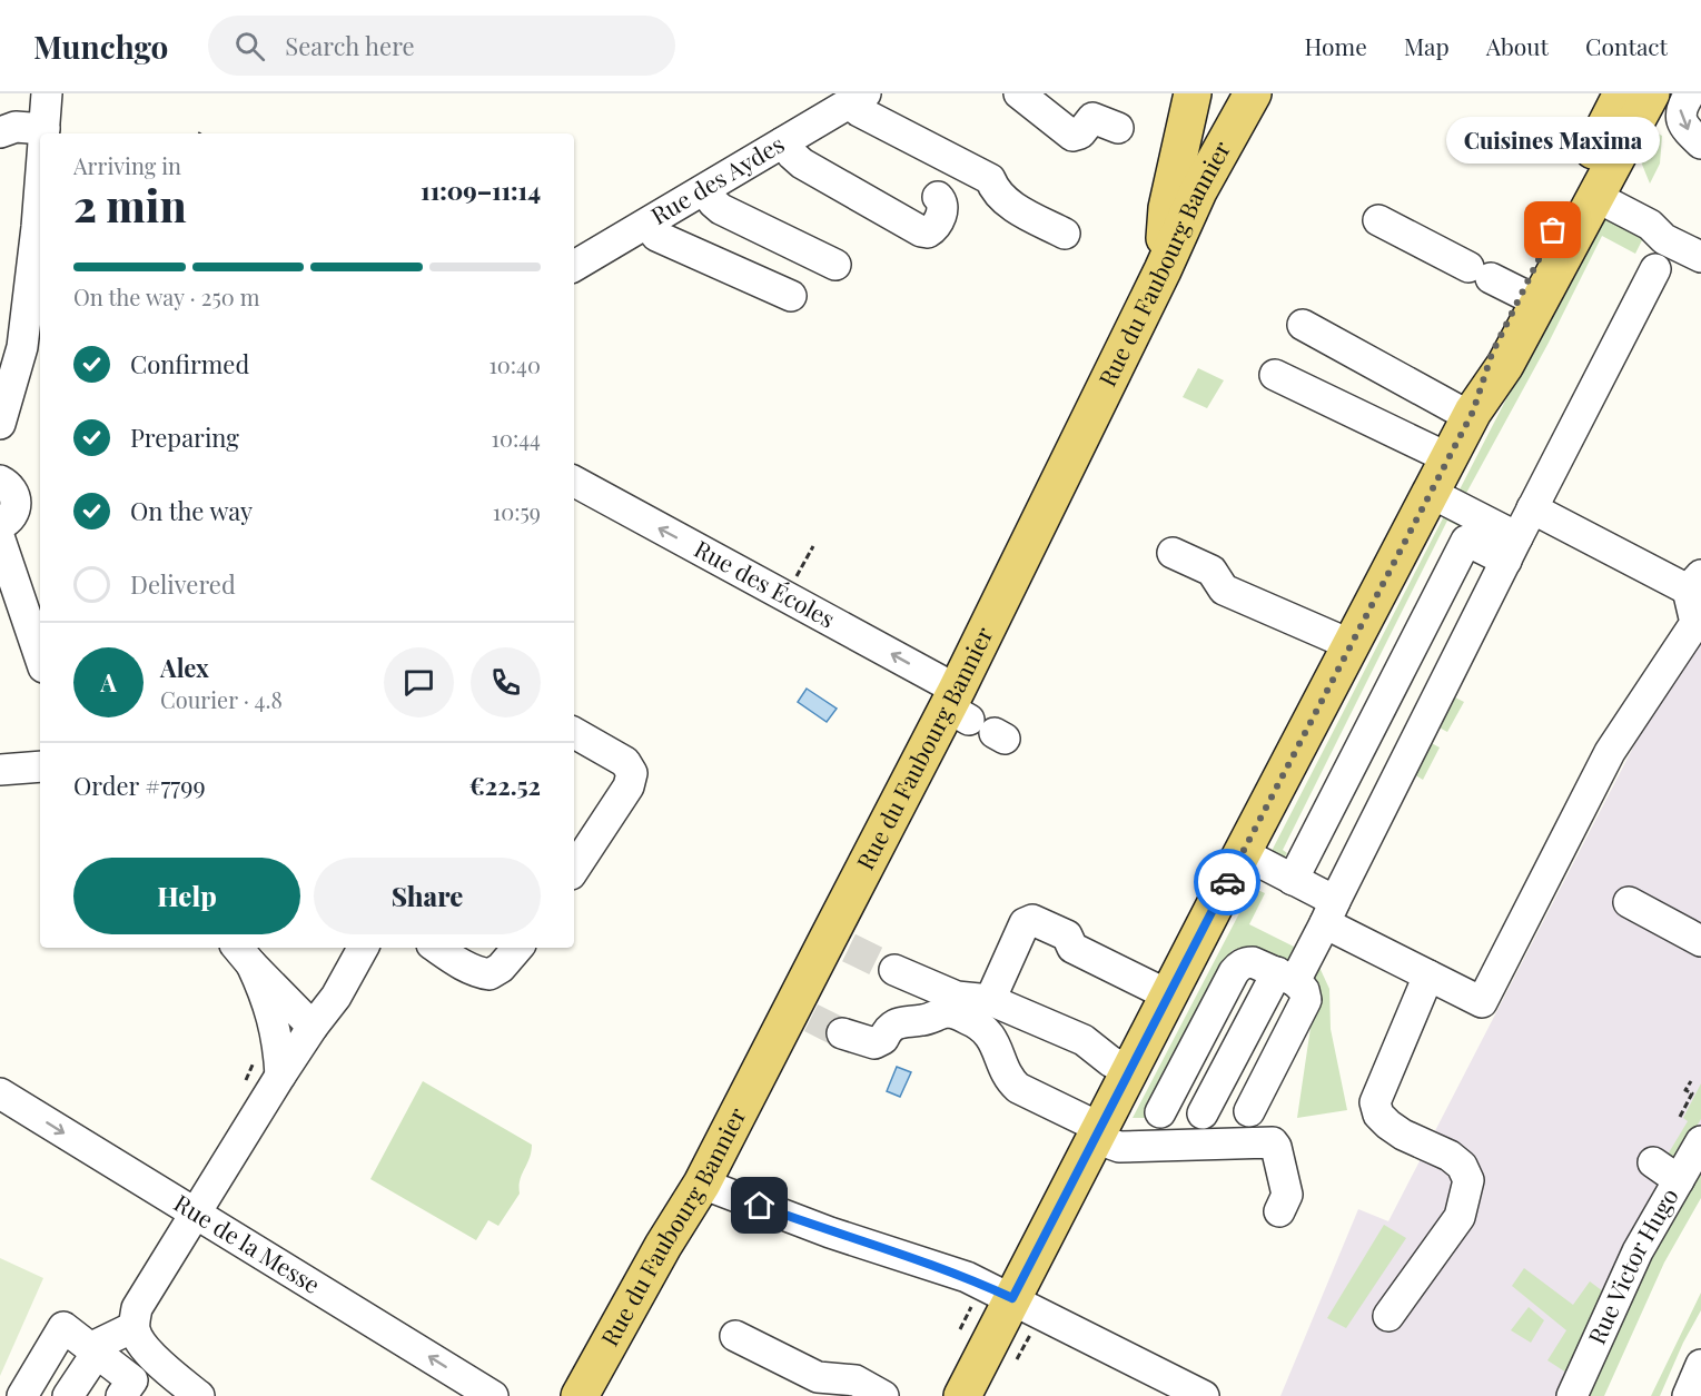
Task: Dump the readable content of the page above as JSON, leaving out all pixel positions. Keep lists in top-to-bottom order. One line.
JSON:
{"streets":{"main road":["Rue du Faubourg Bannier"],"street":["Rue des Aydes","Rue des Écoles","Rue de la Messe","Rue Victor Hugo"]},"crossings":[["Rue du Faubourg Bannier","Rue des Écoles"]],"one_way":["Rue des Écoles"],"places":["Cuisines Maxima"],"page":{"header":"Munchgo","search":"Search here","nav":["Home","Map","About","Contact"],"bubble":"Cuisines Maxima","heading":["2 min","Arriving in","11:09–11:14"],"panel":["Alex","Courier · 4.8","Order #7799","€22.52"],"bar":"On the way · 250 m","list":[["Confirmed","10:40"],["Preparing","10:44"],["On the way","10:59"],"Delivered"],"round":"A","buttons":["Help","Share"]}}
